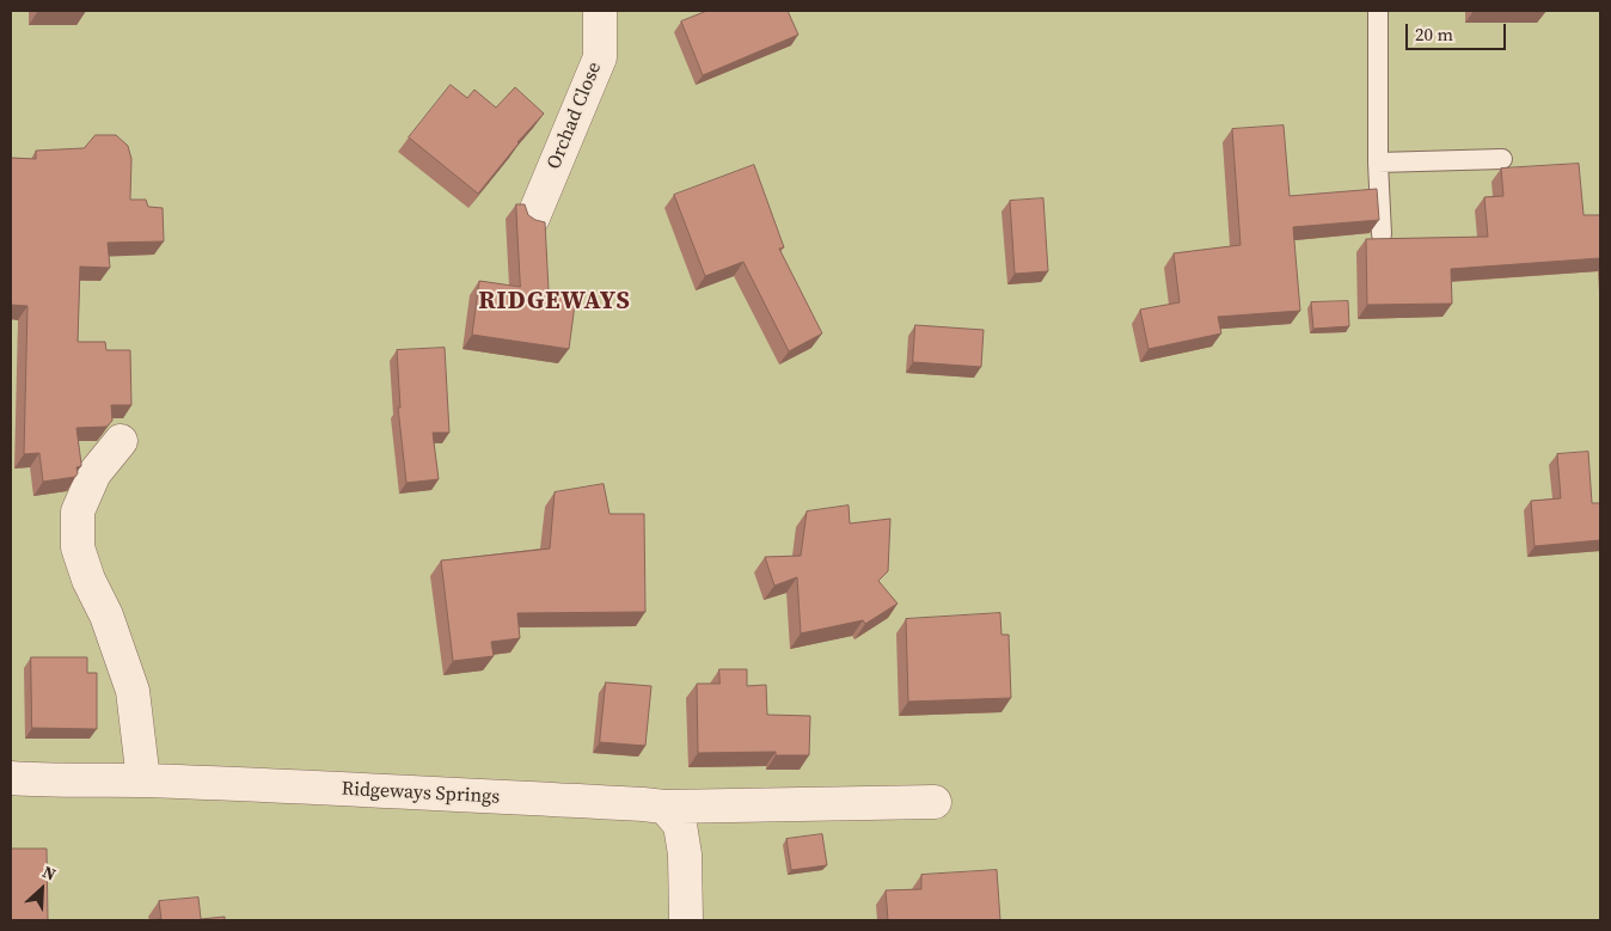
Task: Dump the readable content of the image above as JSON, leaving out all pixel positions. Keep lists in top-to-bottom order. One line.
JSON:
{"streets":{"street":["Orchad Close","Ridgeways Springs"]},"districts":["RIDGEWAYS"],"scale_bar":"20 m","north":"top right"}
